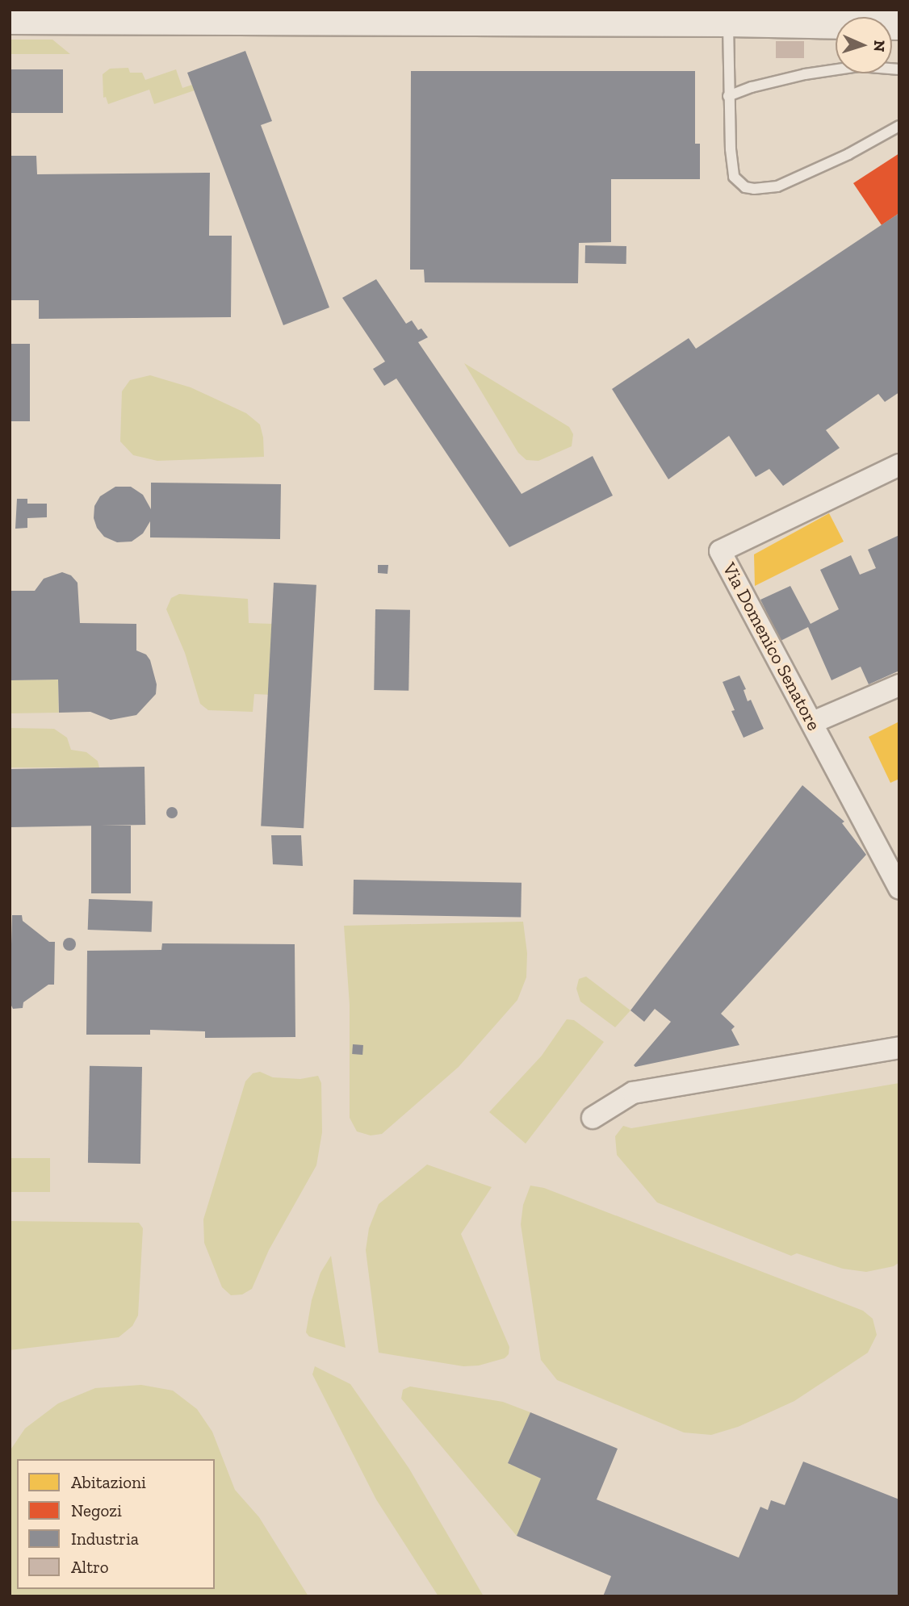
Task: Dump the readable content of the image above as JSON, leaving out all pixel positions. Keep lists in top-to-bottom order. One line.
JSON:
{"streets":{"street":["Via Domenico Senatore"]},"legend":["Abitazioni","Negozi","Industria","Altro"],"north":"right"}
